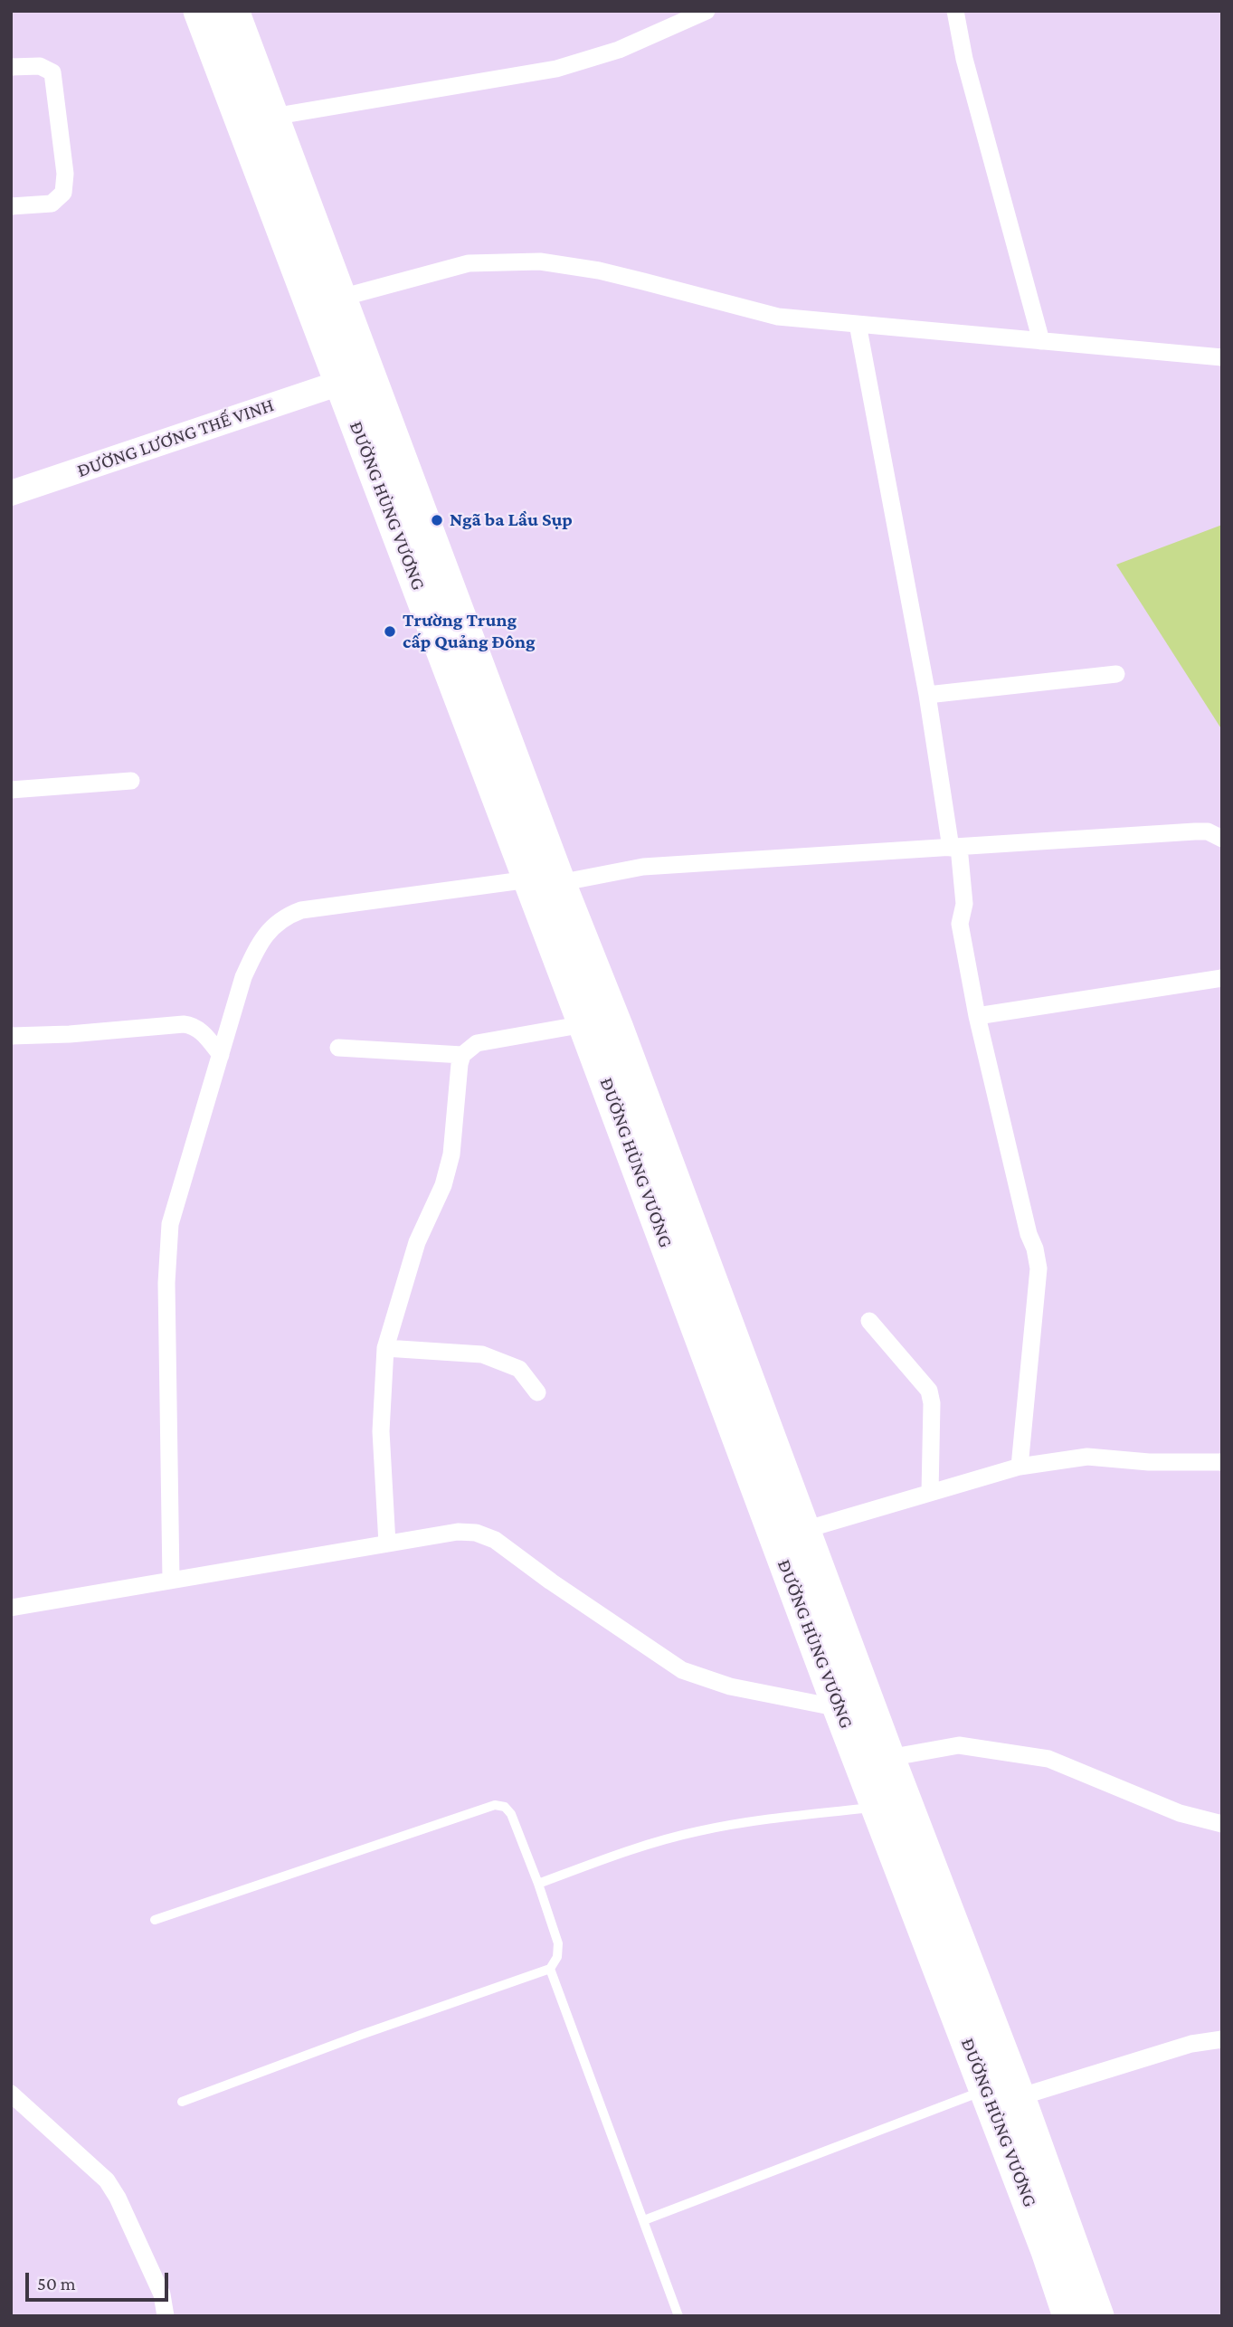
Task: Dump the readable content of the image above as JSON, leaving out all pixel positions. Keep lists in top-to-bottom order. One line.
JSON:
{"streets":{"highway":["ĐƯỜNG HÙNG VƯƠNG"],"street":["ĐƯỜNG LƯƠNG THẾ VINH"]},"crossings":[["ĐƯỜNG LƯƠNG THẾ VINH","ĐƯỜNG HÙNG VƯƠNG"]],"places":["Ngã ba Lầu Sụp","Trường Trung cấp Quảng Đông"],"scale_bar":"50 m"}
